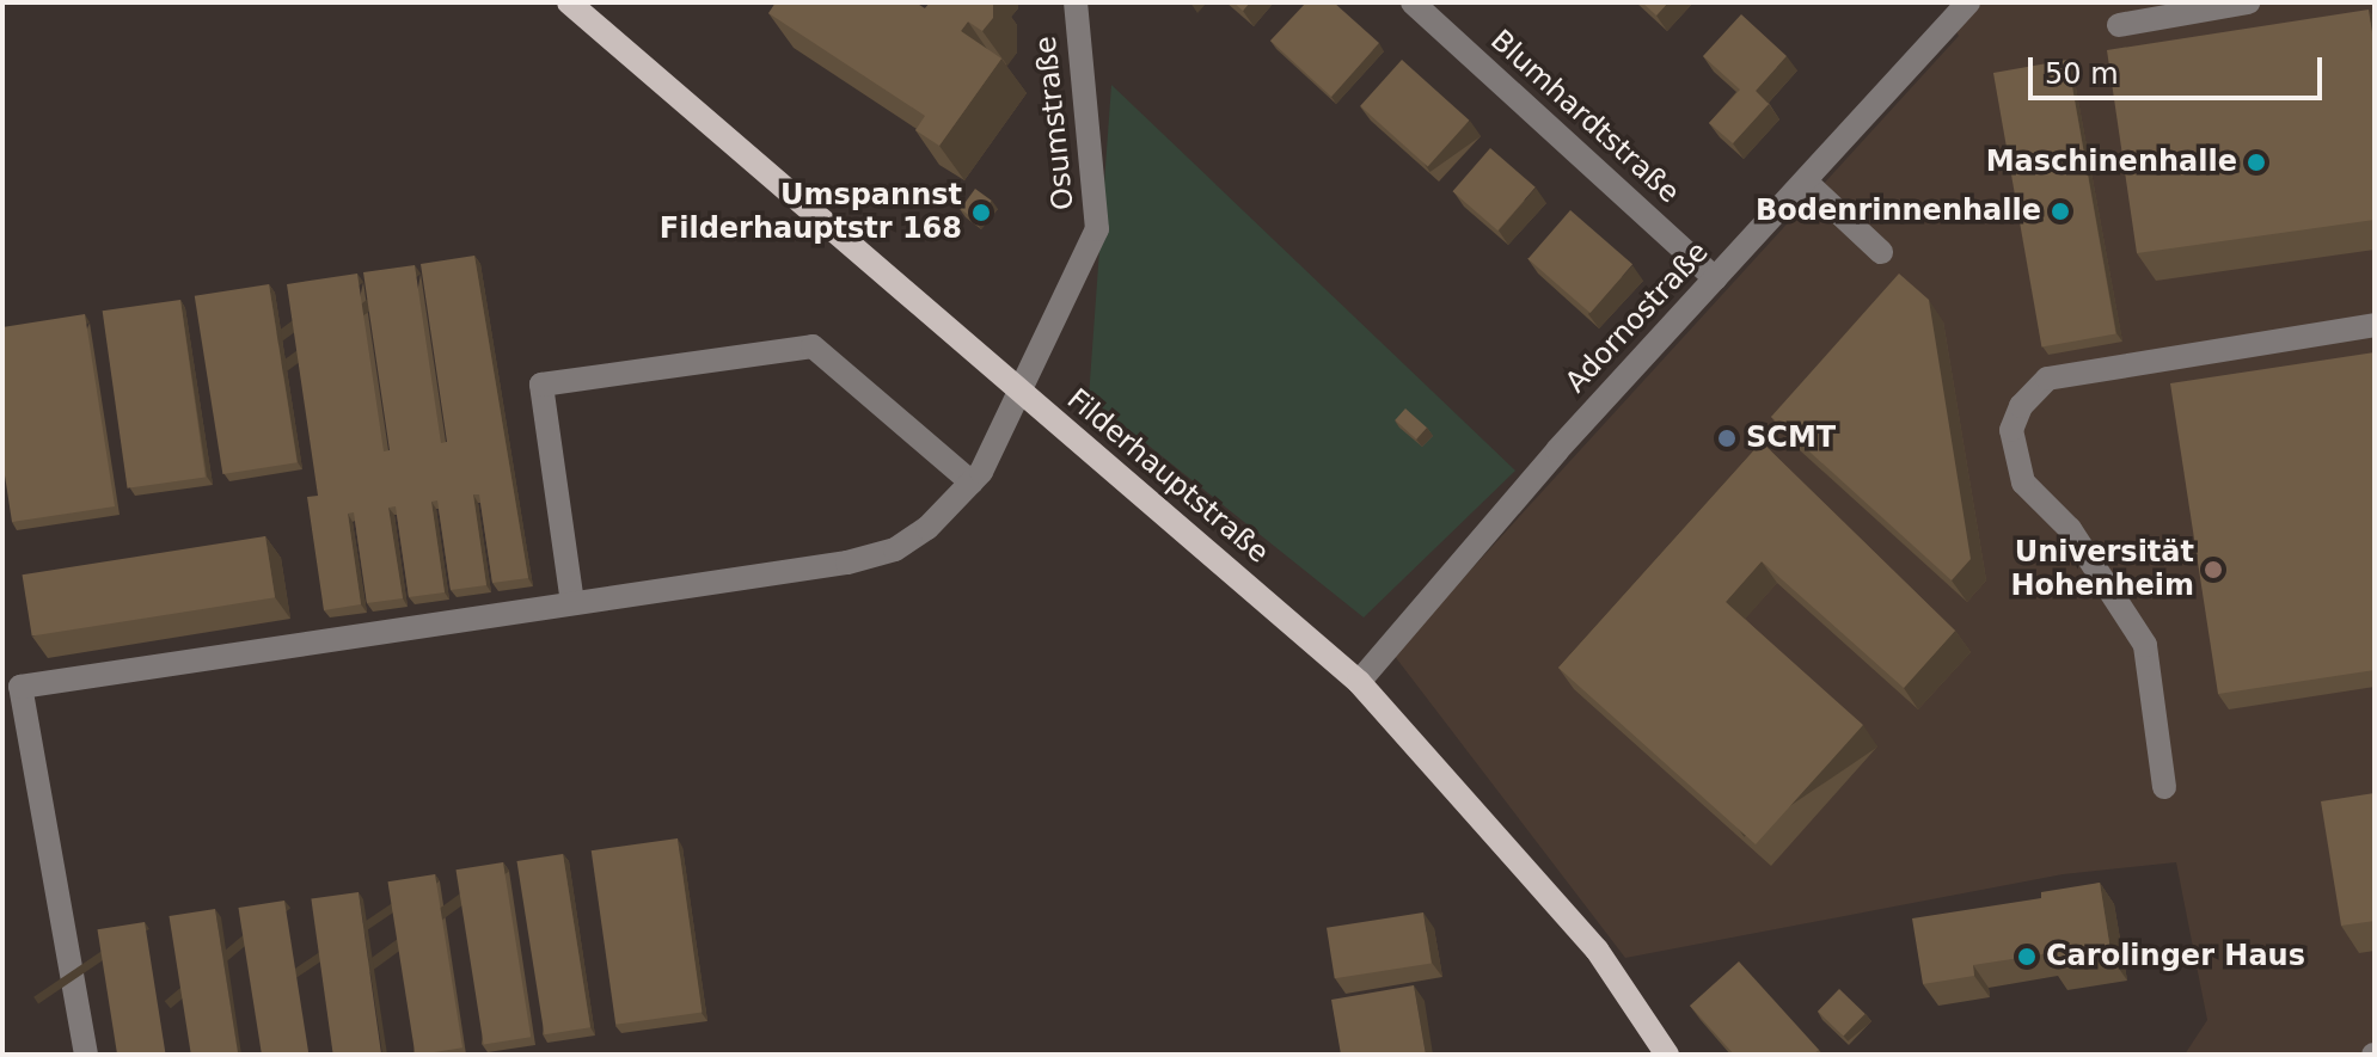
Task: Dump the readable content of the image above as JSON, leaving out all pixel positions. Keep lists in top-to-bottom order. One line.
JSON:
{"streets":{"main road":["Filderhauptstraße"],"street":["Blumhardtstraße","Osumstraße","Adornostraße"]},"crossings":[["Blumhardtstraße","Adornostraße"],["Osumstraße","Filderhauptstraße"],["Adornostraße","Filderhauptstraße"]],"places":["Maschinenhalle","Bodenrinnenhalle","Umspannst Filderhauptstr 168","SCMT","Universität Hohenheim","Carolinger Haus"],"scale_bar":"50 m"}
